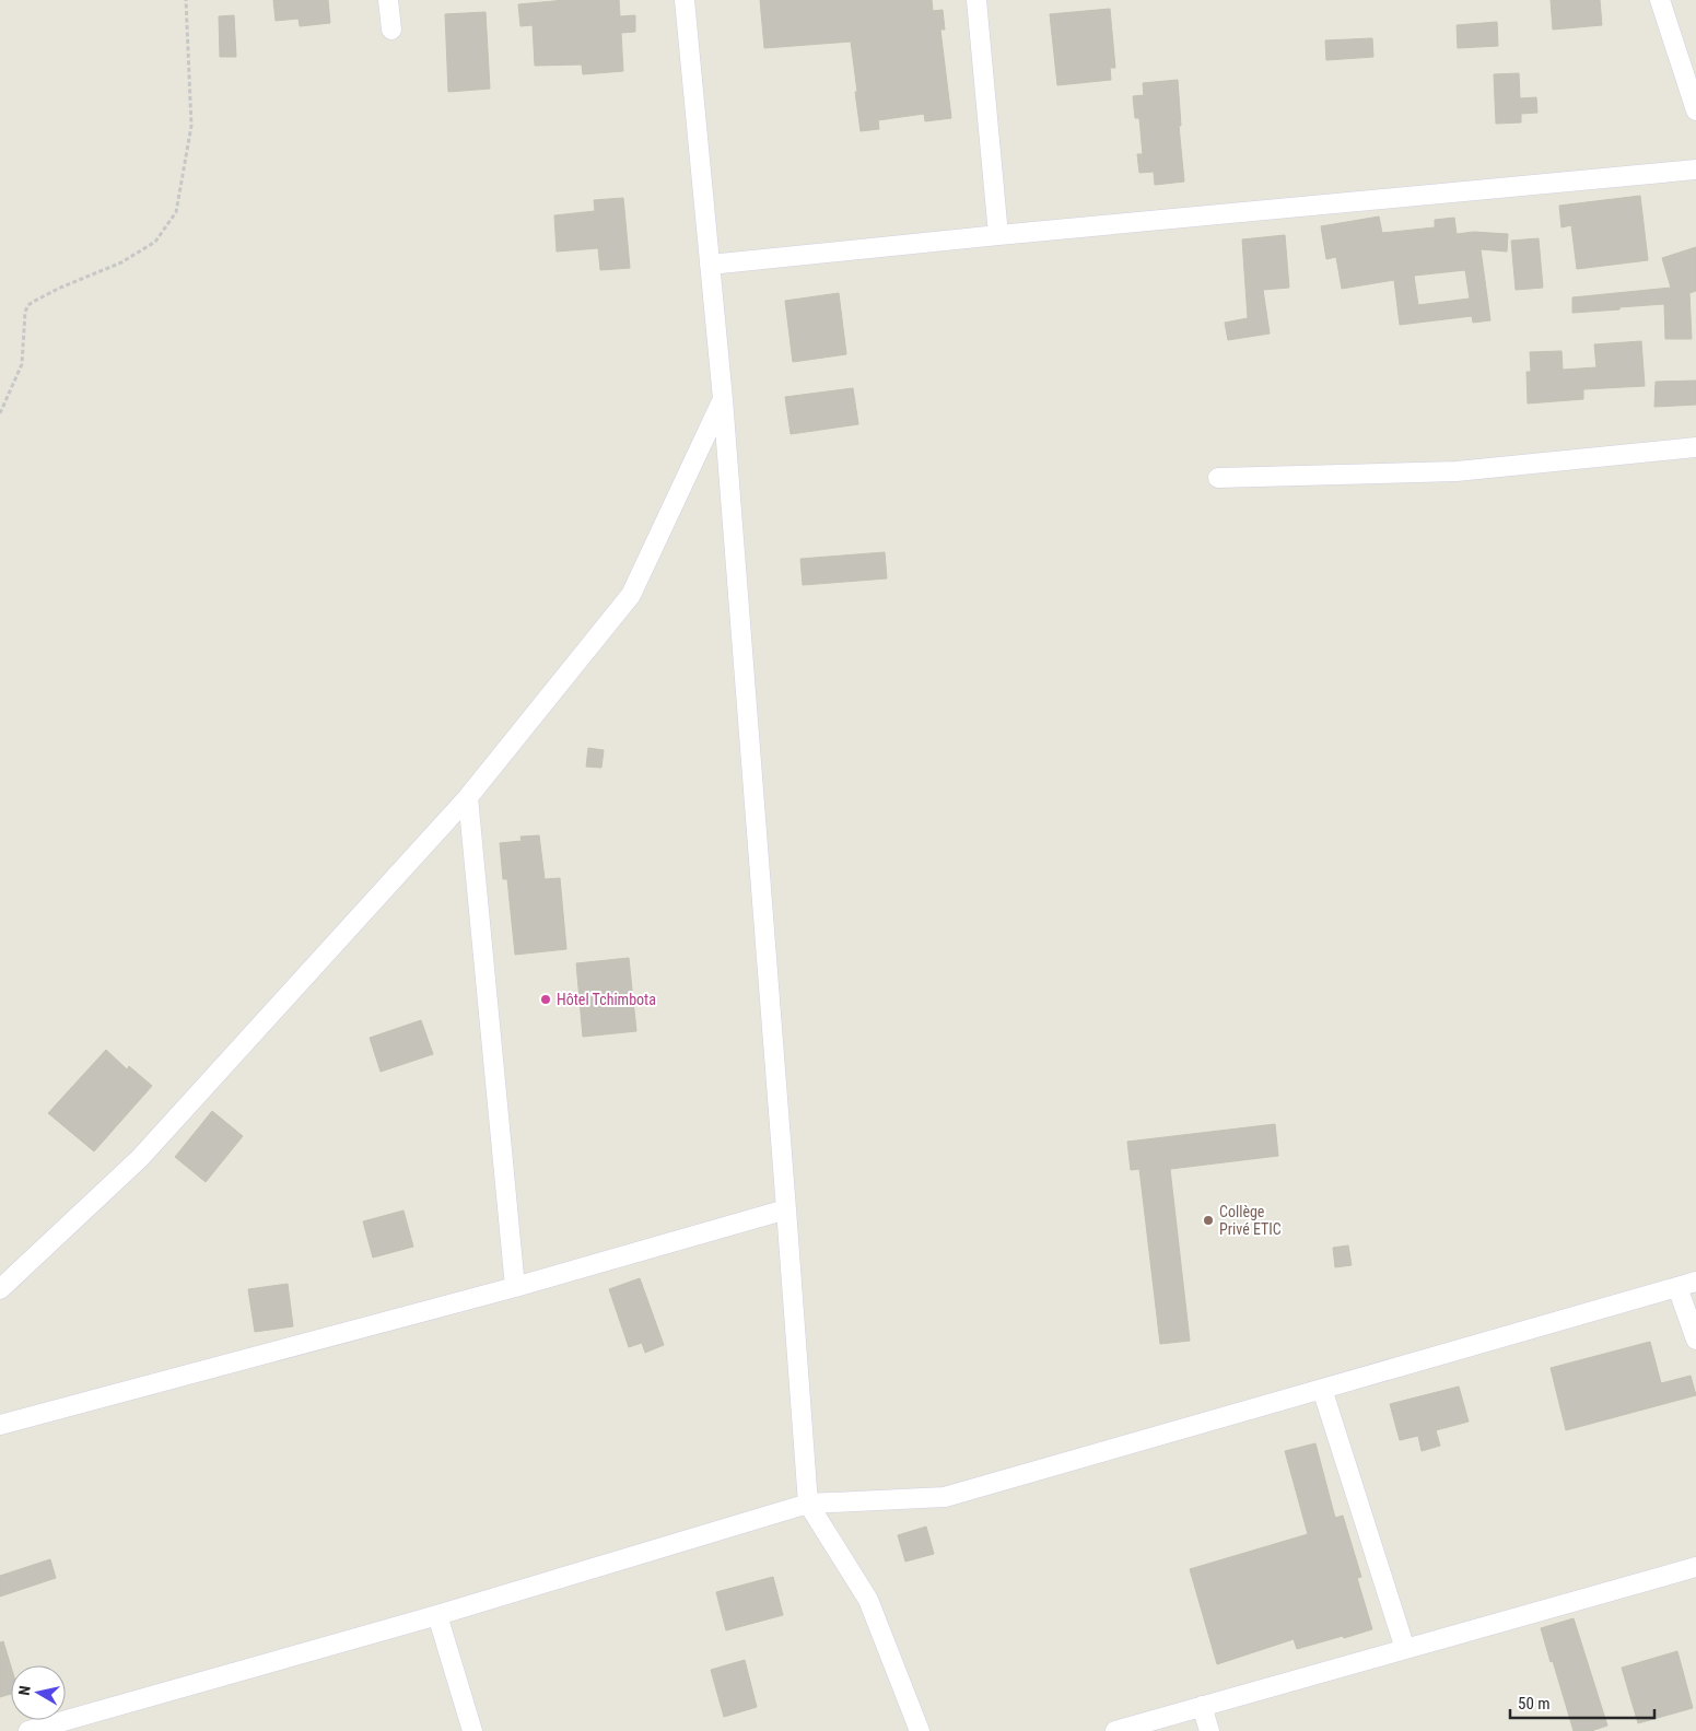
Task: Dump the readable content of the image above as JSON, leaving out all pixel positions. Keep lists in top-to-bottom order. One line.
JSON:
{"places":["Hôtel Tchimbota","Collège Privé ETIC"],"scale_bar":"50 m","north":"left"}
